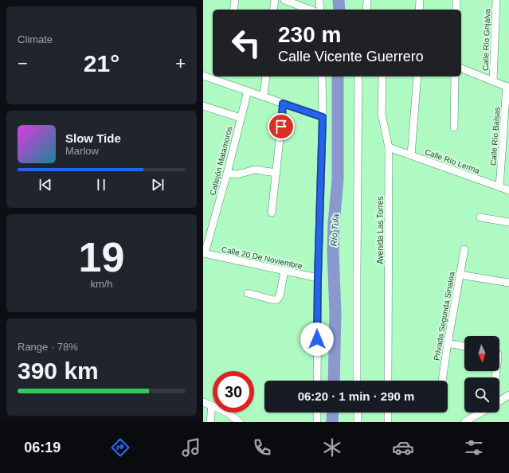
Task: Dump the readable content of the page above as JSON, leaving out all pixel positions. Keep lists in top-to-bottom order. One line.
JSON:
{"streets":{"street":["Calle Río Grijalva","Calle Río Balsas","Callejón Matamoros","Calle Río Lerma","Avenida Las Torres","Calle 20 De Noviembre","Privada Segunda Sinaloa"]},"crossings":[["Calle Río Balsas","Calle Río Lerma"],["Callejón Matamoros","Calle 20 De Noviembre"],["Calle Río Lerma","Avenida Las Torres"]],"water":["Río Tula"],"north":"bottom","page":{"tile":["Climate",["19","km/h"],["Range · 78%","390 km"]],"turn":["230 m","Calle Vicente Guerrero"],"heat":["−","21°","+"],"song":["Slow Tide","Marlow"],"limit":"30","trip":"06:20 · 1 min · 290 m","tabs":"06:19"}}
